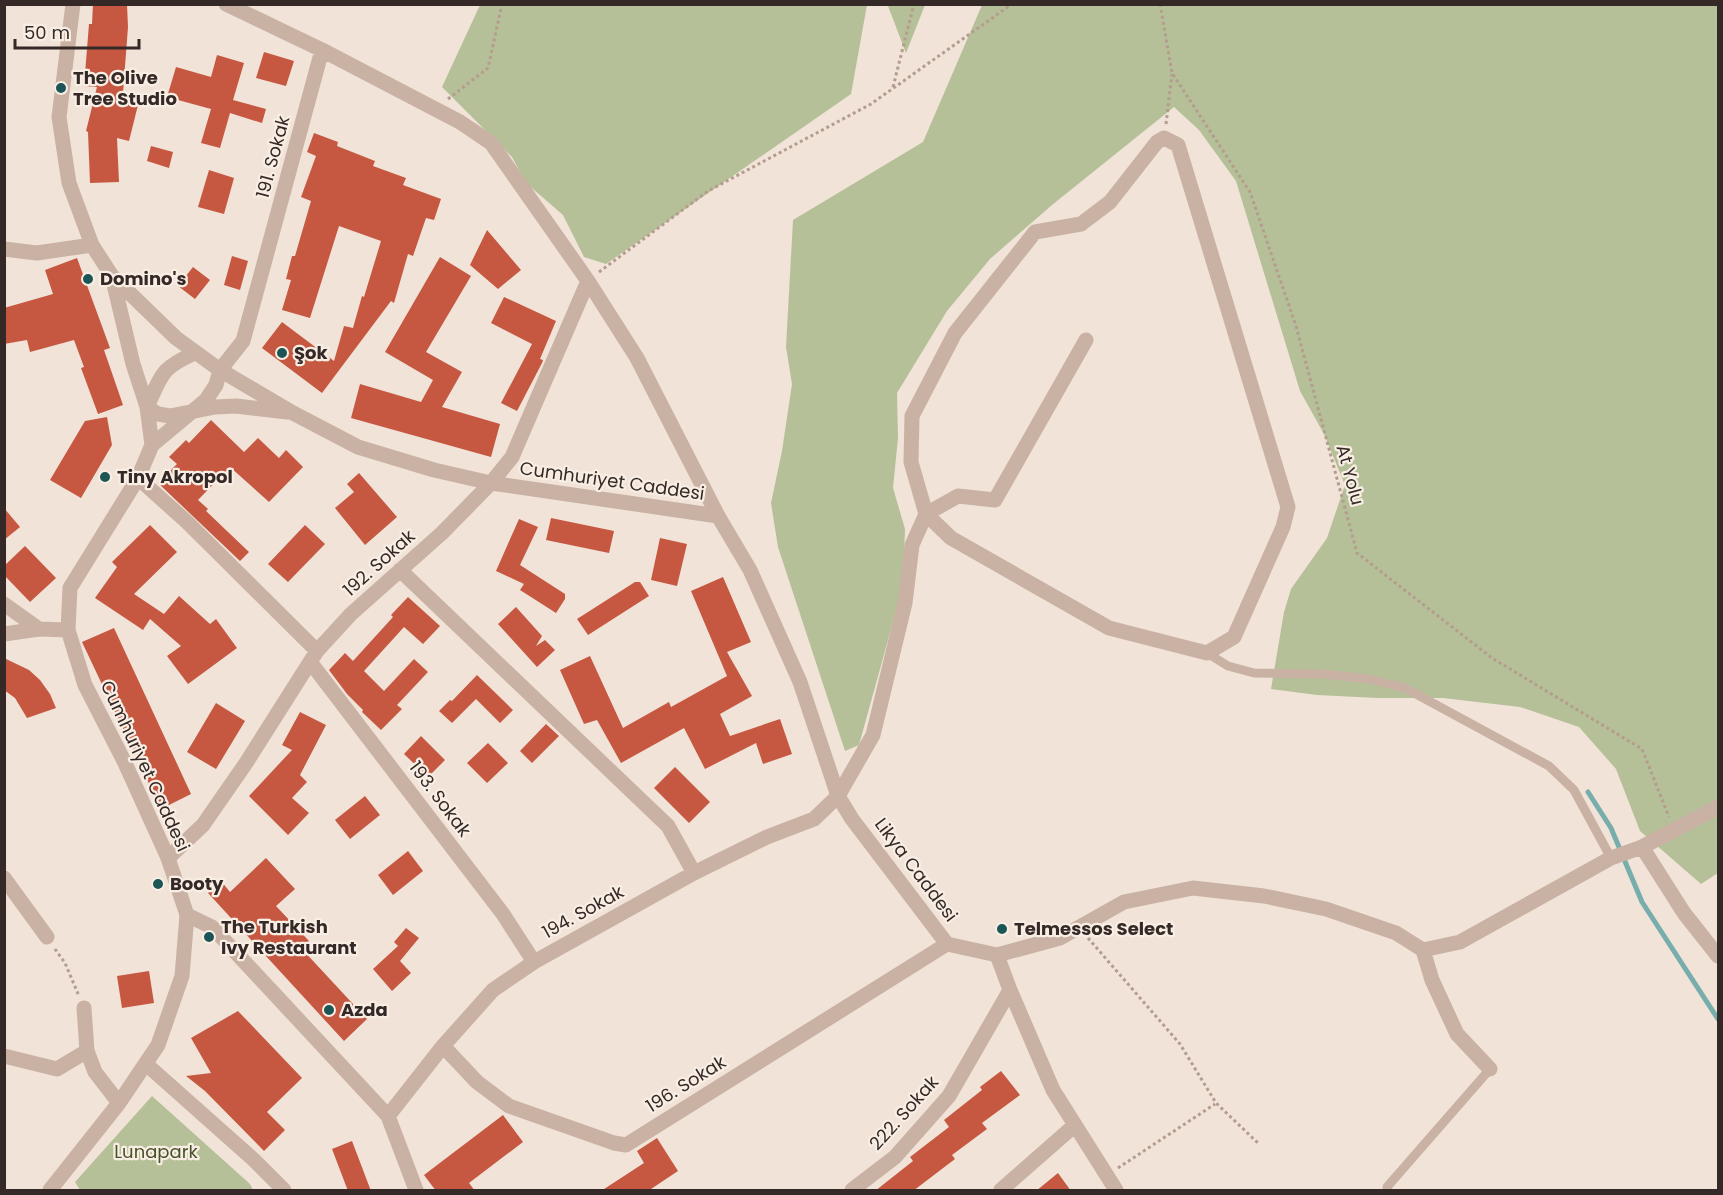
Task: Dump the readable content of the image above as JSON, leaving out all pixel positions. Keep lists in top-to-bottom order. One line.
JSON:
{"streets":{"street":["191. Sokak","Cumhuriyet Caddesi","192. Sokak","193. Sokak","Likya Caddesi","194. Sokak","196. Sokak","222. Sokak"],"path":["At Yolu"]},"crossings":[["191. Sokak","Cumhuriyet Caddesi"],["Cumhuriyet Caddesi","192. Sokak"],["Cumhuriyet Caddesi","193. Sokak"],["Cumhuriyet Caddesi","Likya Caddesi"],["Cumhuriyet Caddesi","194. Sokak"],["192. Sokak","193. Sokak"],["193. Sokak","194. Sokak"],["Likya Caddesi","194. Sokak"],["Likya Caddesi","196. Sokak"],["194. Sokak","196. Sokak"]],"parks":["Lunapark"],"places":["The Olive Tree Studio","Domino's","Şok","Tiny Akropol","Booty","Telmessos Select","The Turkish Ivy Restaurant","Azda"],"scale_bar":"50 m"}
